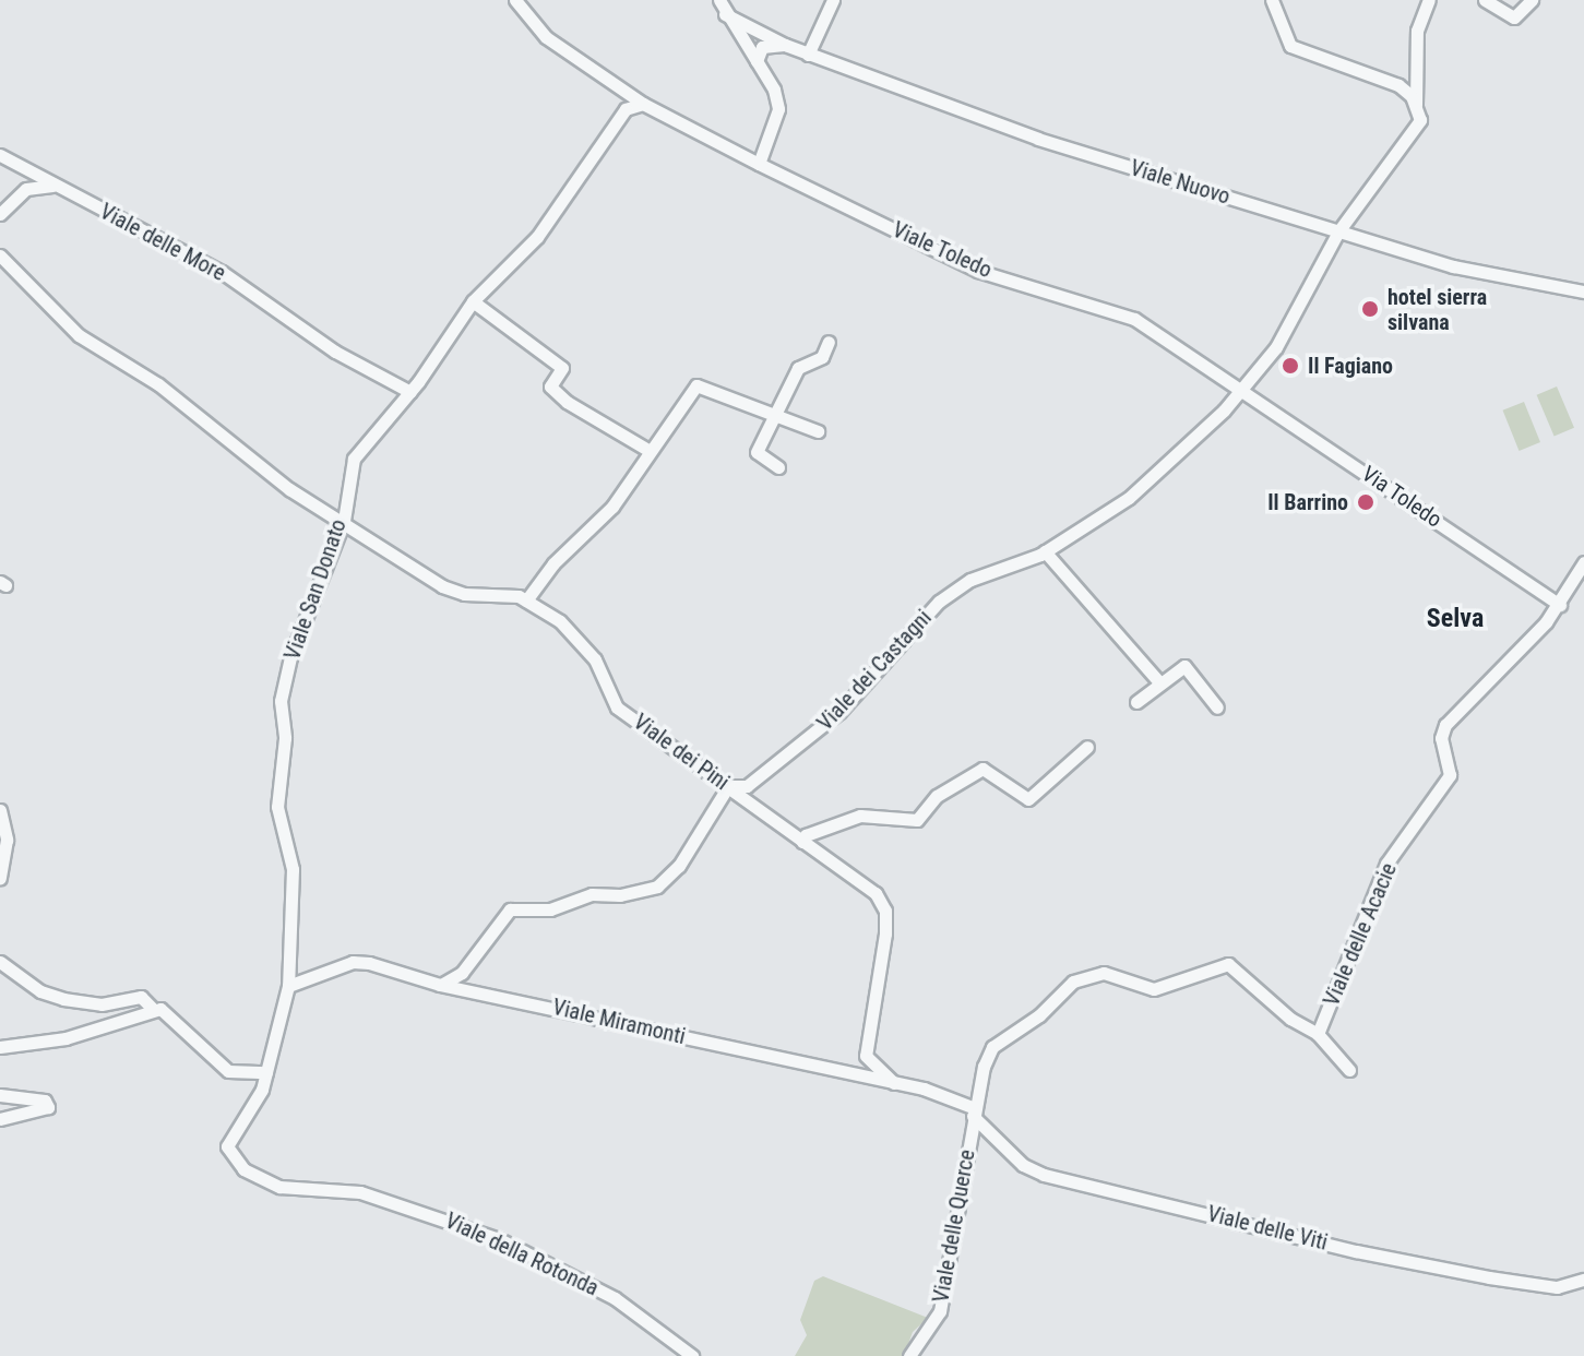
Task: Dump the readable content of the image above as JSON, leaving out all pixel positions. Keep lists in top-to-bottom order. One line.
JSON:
{"streets":{"street":["Viale Nuovo","Viale delle More","Viale Toledo","Via Toledo","Viale San Donato","Viale dei Castagni","Viale dei Pini","Viale delle Acacie","Viale Miramonti","Viale delle Querce","Viale delle Viti","Viale della Rotonda"]},"crossings":[["Viale Nuovo","Viale dei Castagni"],["Viale delle More","Viale San Donato"],["Viale Toledo","Via Toledo"],["Viale Toledo","Viale San Donato"],["Viale Toledo","Viale dei Castagni"],["Via Toledo","Viale dei Castagni"],["Via Toledo","Viale delle Acacie"],["Viale San Donato","Viale dei Pini"],["Viale San Donato","Viale Miramonti"],["Viale San Donato","Viale della Rotonda"],["Viale dei Castagni","Viale dei Pini"],["Viale dei Pini","Viale Miramonti"],["Viale delle Acacie","Viale Miramonti"],["Viale delle Acacie","Viale delle Querce"],["Viale delle Acacie","Viale delle Viti"],["Viale Miramonti","Viale delle Querce"],["Viale Miramonti","Viale delle Viti"],["Viale delle Querce","Viale delle Viti"]],"districts":["Selva"],"places":["hotel sierra silvana","Il Fagiano","Il Barrino"]}
